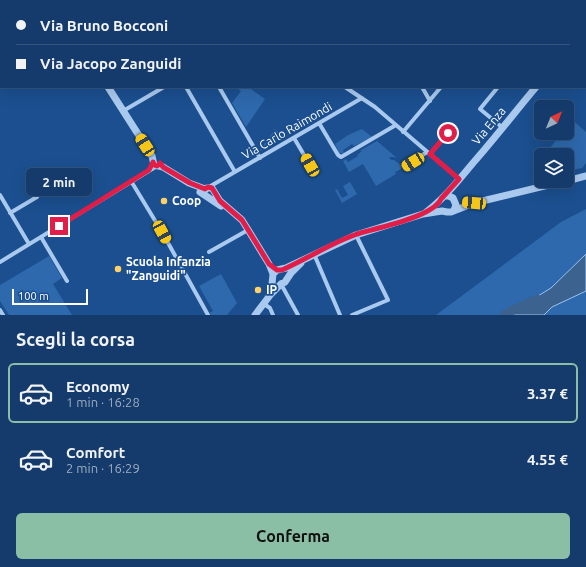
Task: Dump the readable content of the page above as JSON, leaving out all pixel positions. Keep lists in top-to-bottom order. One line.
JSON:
{"streets":{"street":["Via Enza","Via Carlo Raimondi"]},"places":["Coop","Scuola Infanzia \"Zanguidi\"","IP"],"scale_bar":"100 m","north":"top right","page":{"banner":["Via Bruno Bocconi","Via Jacopo Zanguidi"],"bubble":"2 min","scale":"100 m","heading":"Scegli la corsa","list":[{"name":"Economy","note":"1 min · 16:28","value":"3.37 €"},{"name":"Comfort","note":"2 min · 16:29","value":"4.55 €"}],"buttons":"Conferma"}}
